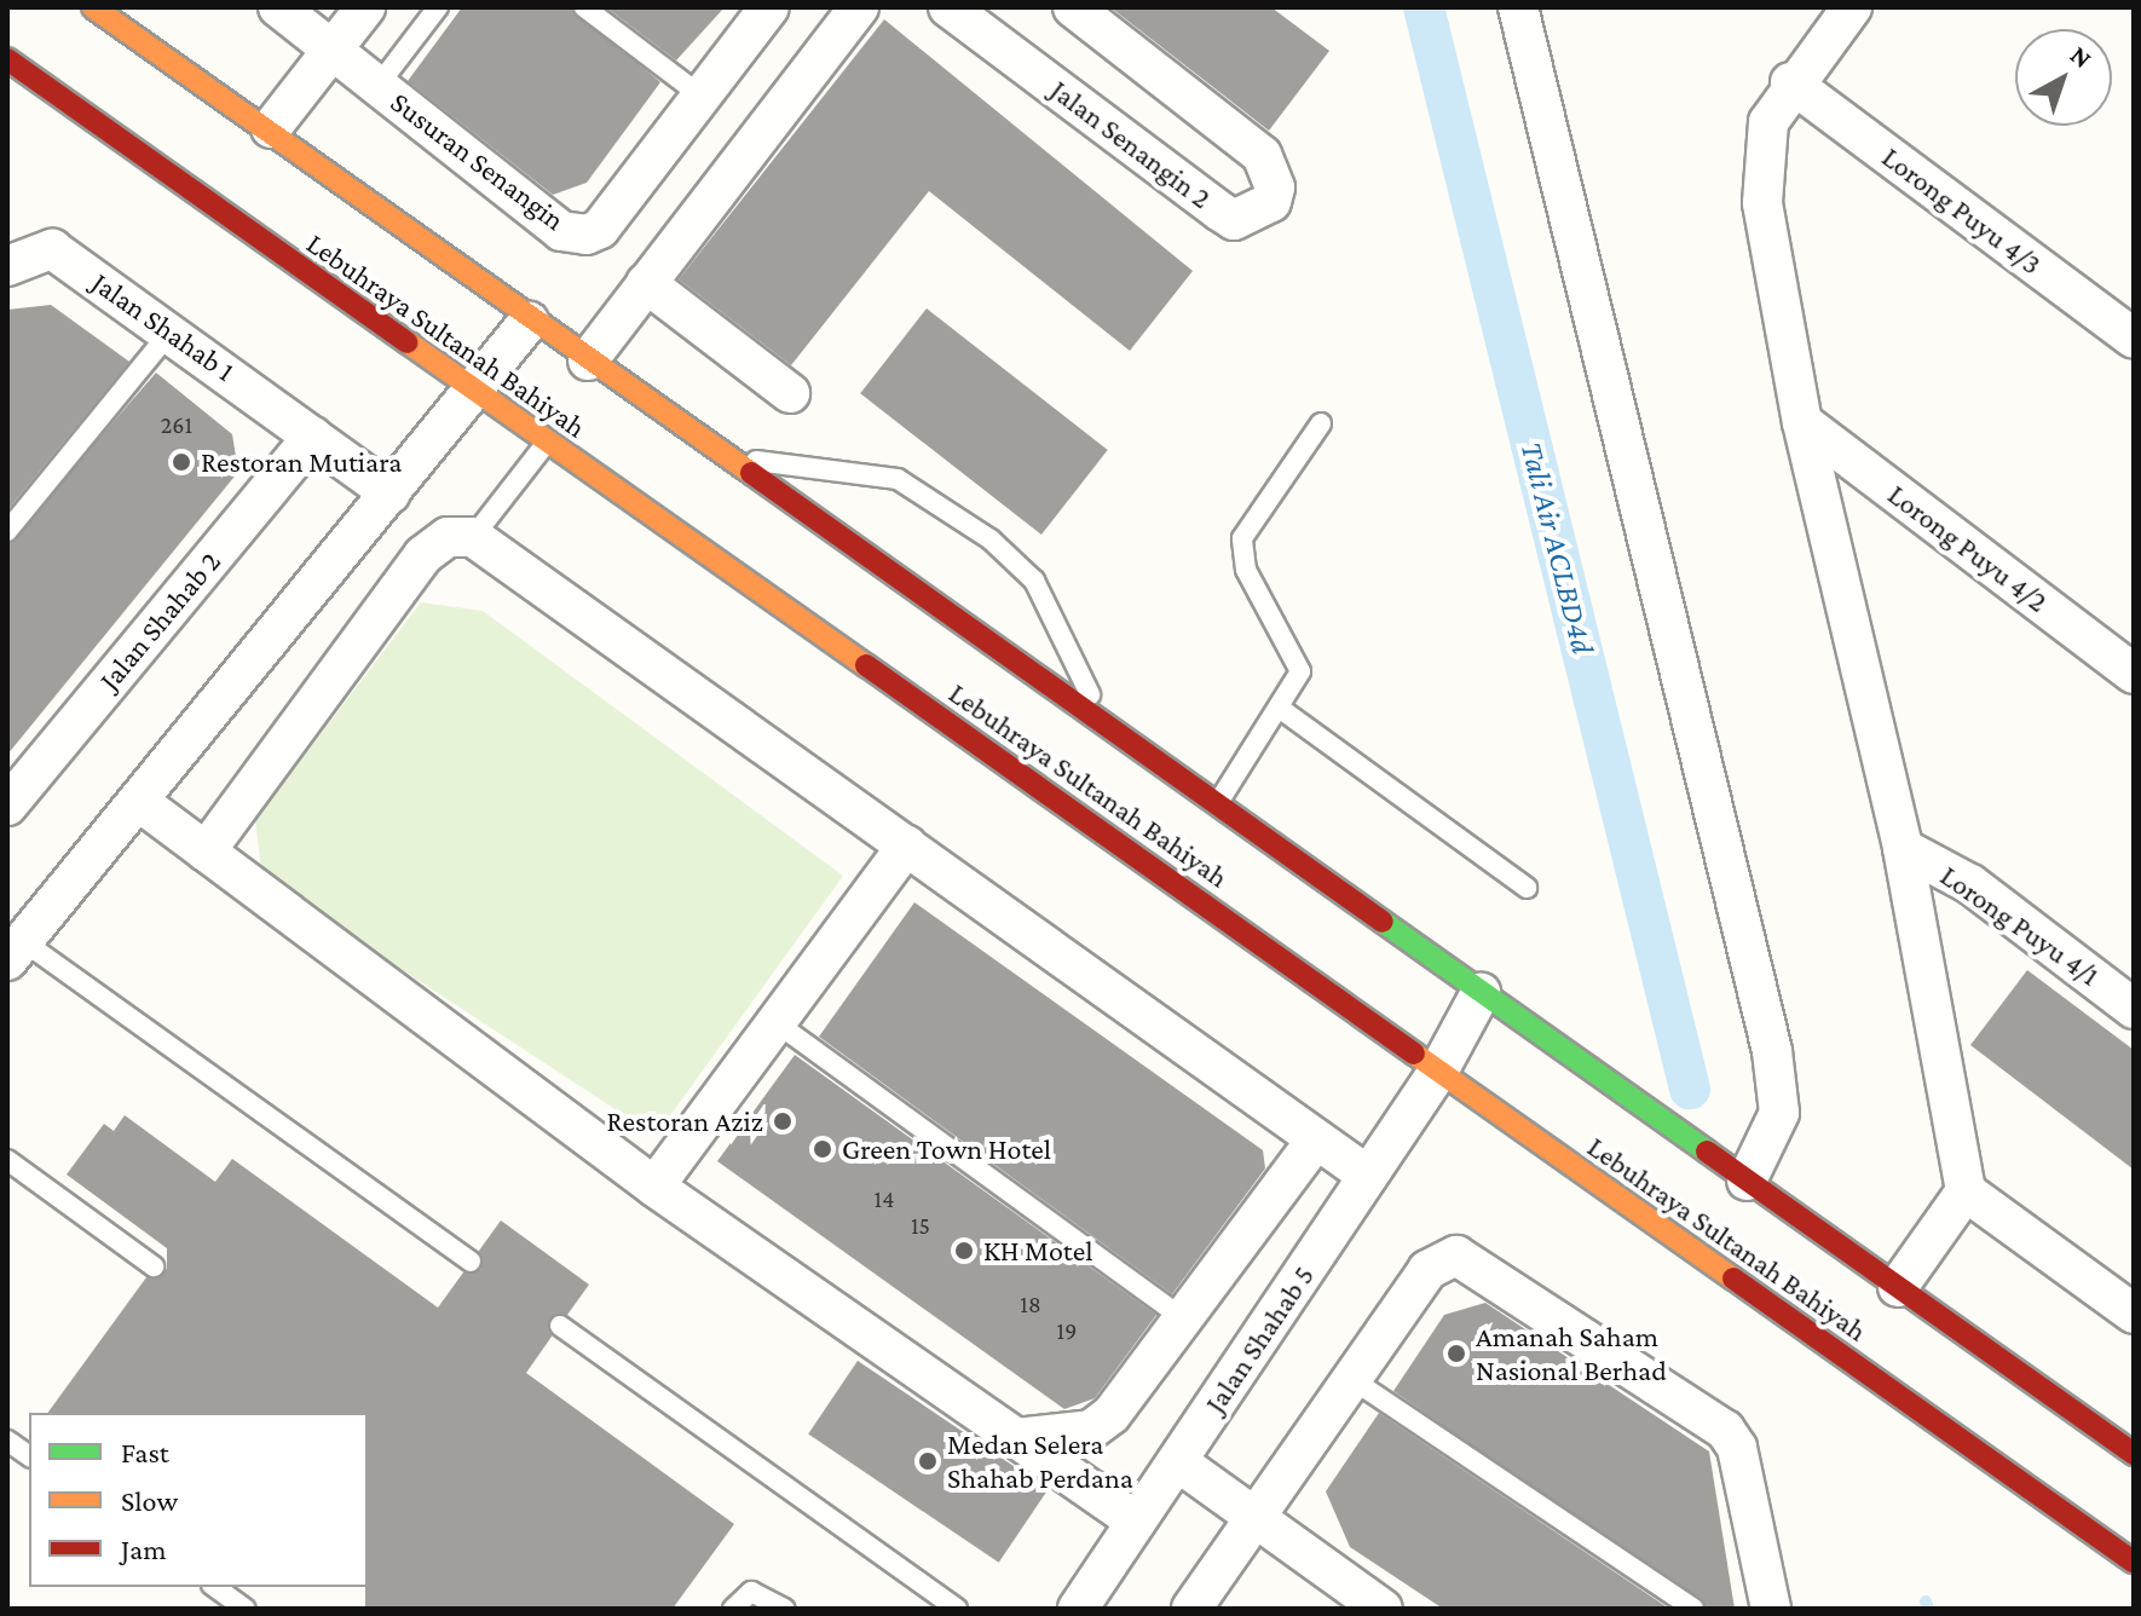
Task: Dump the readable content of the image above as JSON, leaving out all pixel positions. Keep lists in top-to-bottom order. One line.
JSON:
{"streets":{"main road":["Lebuhraya Sultanah Bahiyah"],"street":["Jalan Senangin 2","Susuran Senangin","Lorong Puyu 4/3","Jalan Shahab 1","Lorong Puyu 4/2","Jalan Shahab 2","Lorong Puyu 4/1","Jalan Shahab 5"]},"crossings":[["Jalan Shahab 1","Jalan Shahab 2"],["Lebuhraya Sultanah Bahiyah","Jalan Shahab 5"]],"water":["Tali Air ACLBD4d"],"places":["Restoran Mutiara","Restoran Aziz","Green Town Hotel","KH Motel","Amanah Saham Nasional Berhad","Medan Selera Shahab Perdana"],"house_numbers":["261","14","15","18","19"],"legend":["Fast","Slow","Jam"],"north":"top right"}
